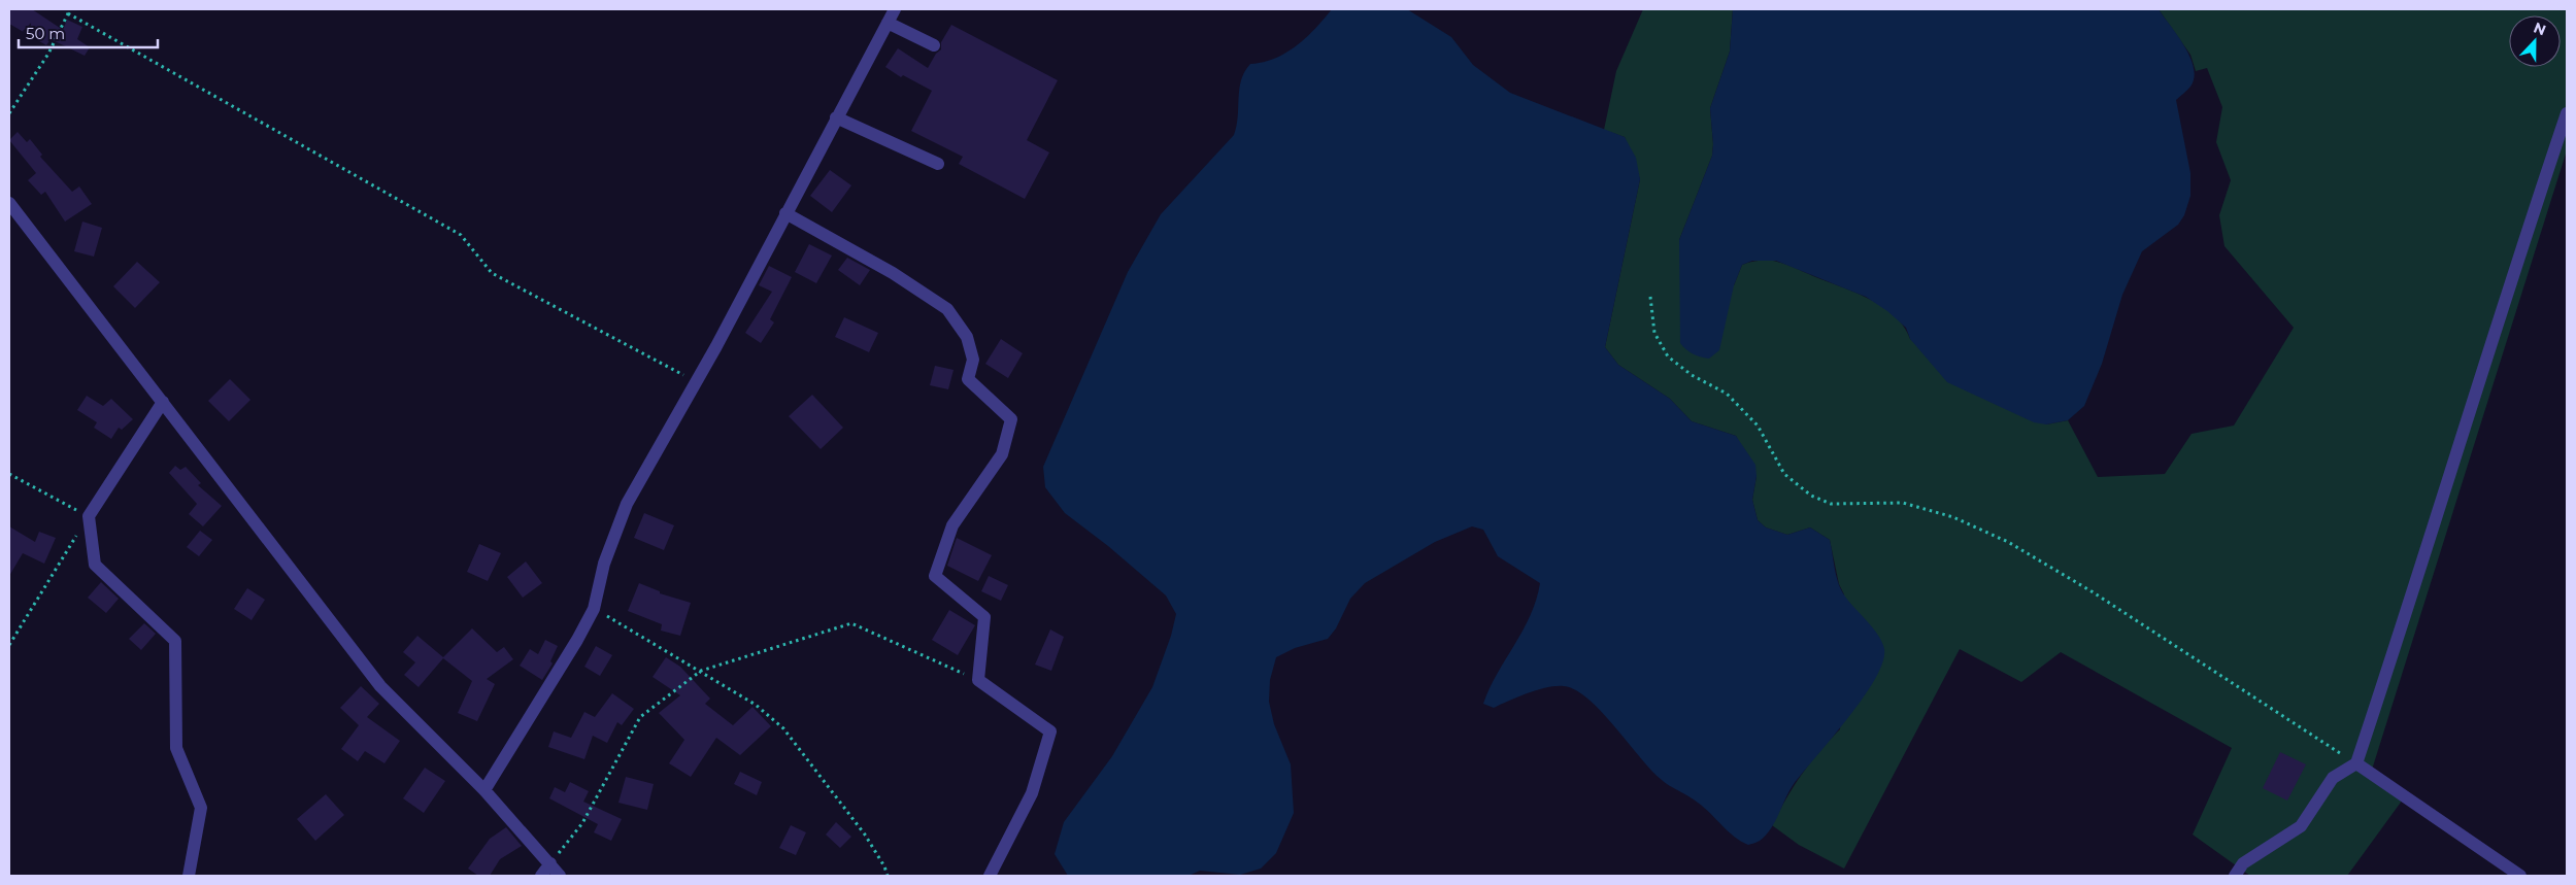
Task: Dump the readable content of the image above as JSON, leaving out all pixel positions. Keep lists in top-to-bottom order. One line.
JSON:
{"scale_bar":"50 m","north":"top"}
